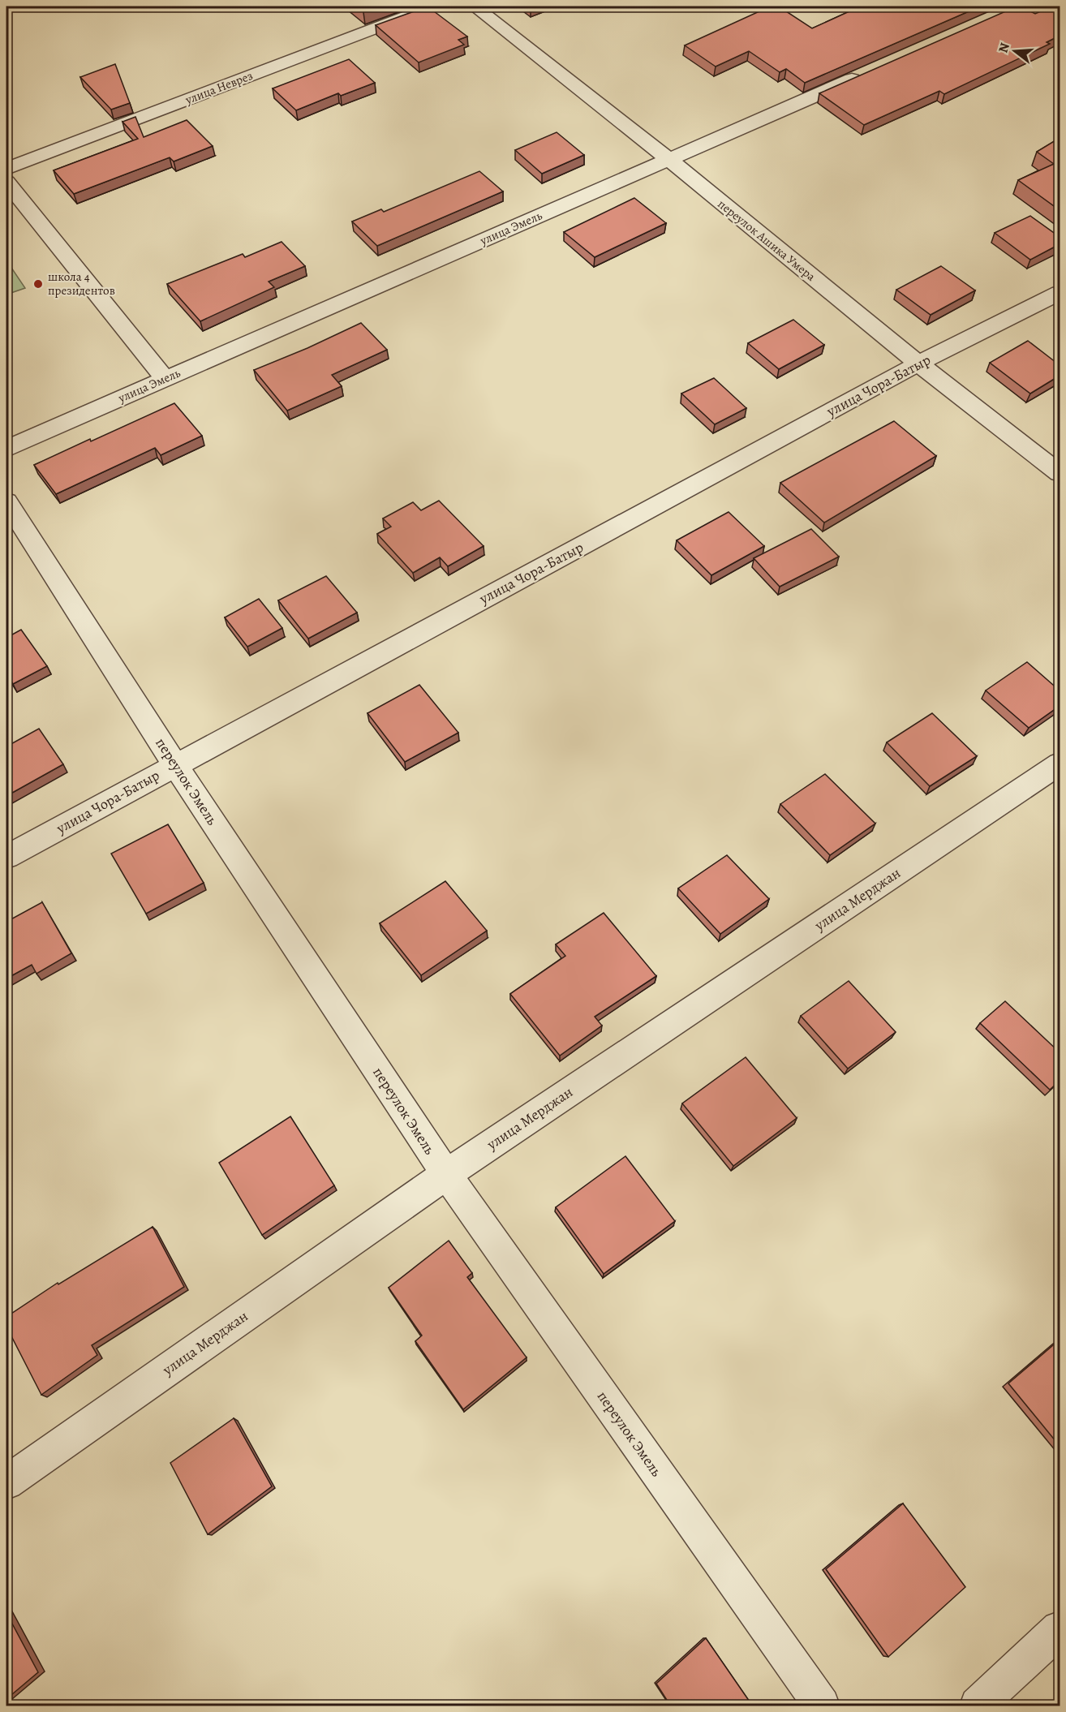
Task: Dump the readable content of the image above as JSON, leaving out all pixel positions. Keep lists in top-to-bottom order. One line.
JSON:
{"streets":{"street":["улица Неврез","улица Эмель","переулок Ашика Умера","улица Чора-Батыр","переулок Эмель","улица Мерджан"]},"crossings":[["улица Эмель","переулок Ашика Умера"],["переулок Ашика Умера","улица Чора-Батыр"],["улица Чора-Батыр","переулок Эмель"],["переулок Эмель","улица Мерджан"]],"places":["школа 4 президентов"],"north":"left"}
